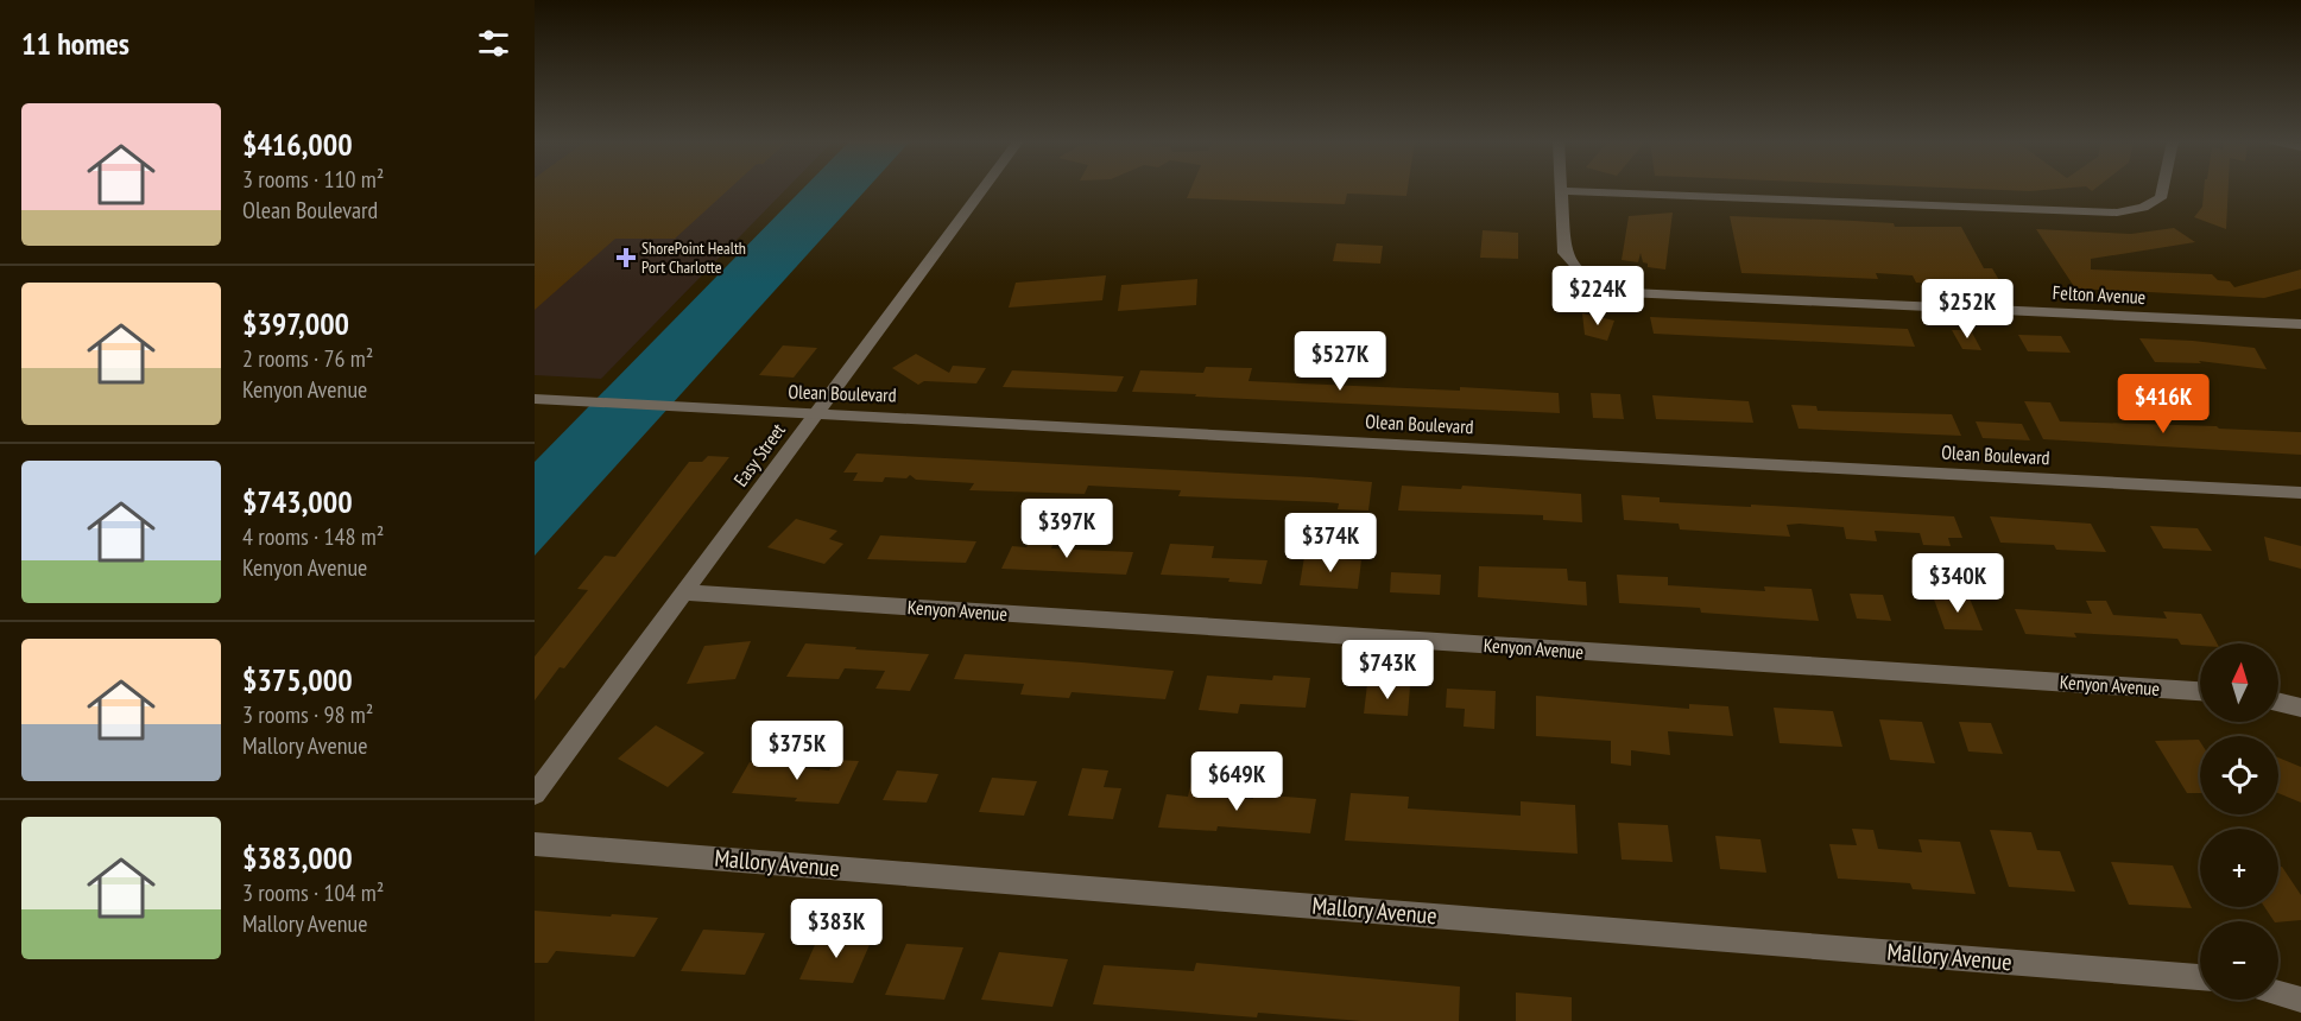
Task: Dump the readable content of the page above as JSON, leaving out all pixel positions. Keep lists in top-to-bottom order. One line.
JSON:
{"streets":{"street":["Felton Avenue","Olean Boulevard","Easy Street","Kenyon Avenue","Mallory Avenue"]},"crossings":[["Olean Boulevard","Easy Street"],["Easy Street","Kenyon Avenue"]],"places":{"health":["ShorePoint Health Port Charlotte"]},"north":"top","page":{"heading":"11 homes","list":[{"name":"$416,000","note":"3 rooms · 110 m² · Olean Boulevard"},{"name":"$397,000","note":"2 rooms · 76 m² · Kenyon Avenue"},{"name":"$743,000","note":"4 rooms · 148 m² · Kenyon Avenue"},{"name":"$375,000","note":"3 rooms · 98 m² · Mallory Avenue"},{"name":"$383,000","note":"3 rooms · 104 m² · Mallory Avenue"}],"price":["$224K","$252K","$527K","$416K","$397K","$374K","$340K","$743K","$375K","$649K","$383K"],"map_buttons":["+","−"]}}
